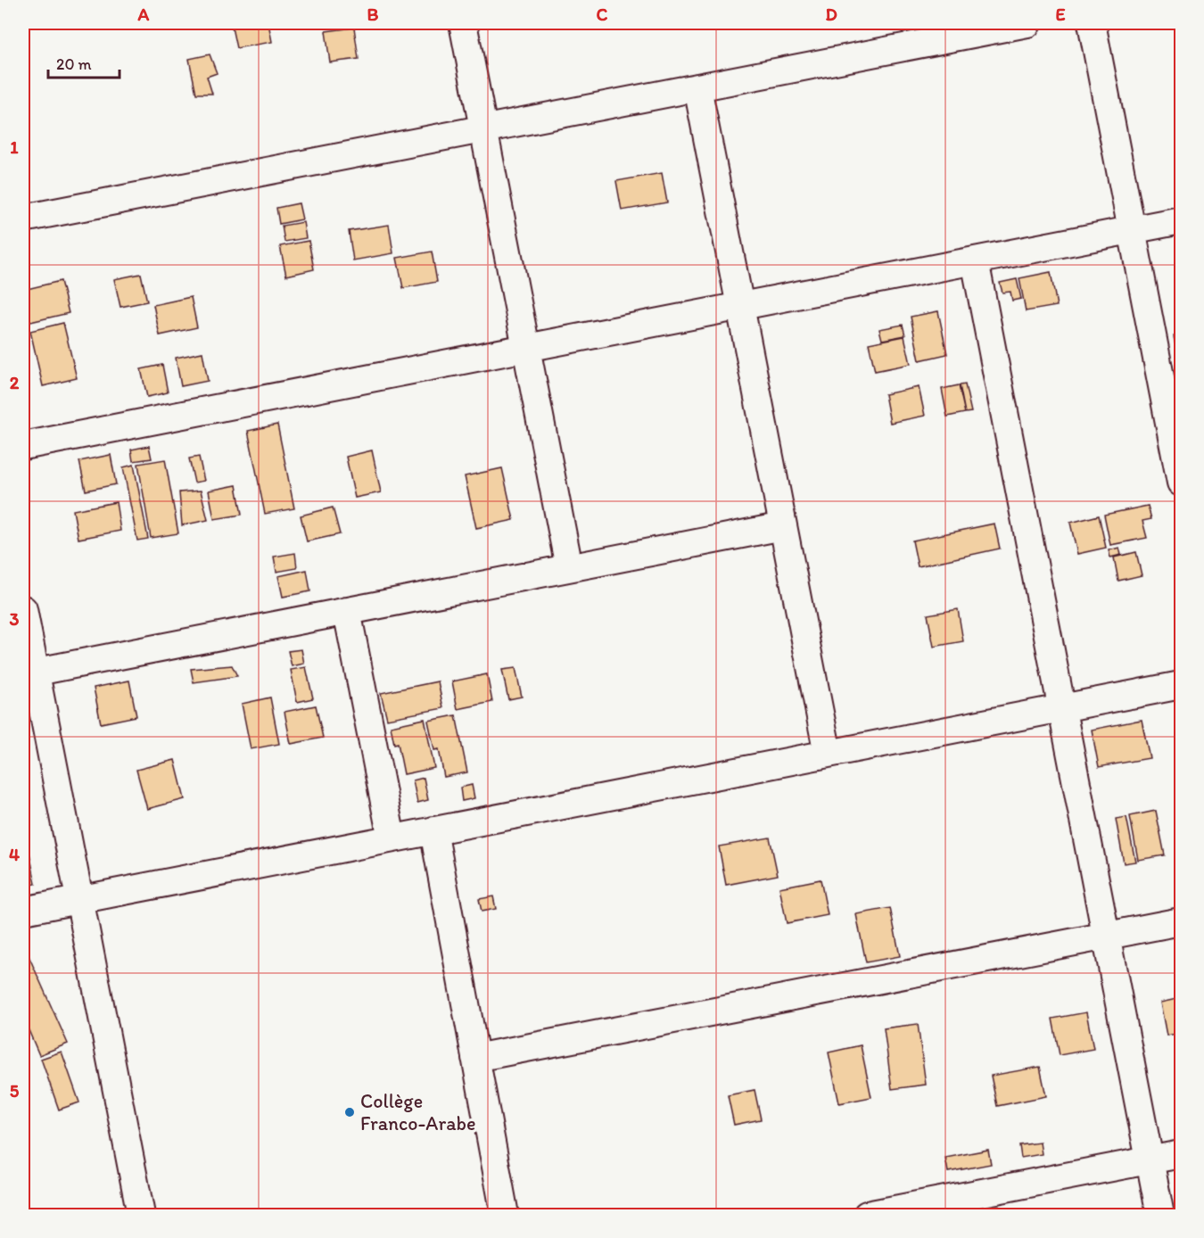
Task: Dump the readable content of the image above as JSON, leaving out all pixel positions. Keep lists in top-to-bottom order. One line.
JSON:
{"places":["Collège Franco-Arabe"],"scale_bar":"20 m","grid":{"columns":["A","B","C","D","E"],"rows":["1","2","3","4","5"]}}
